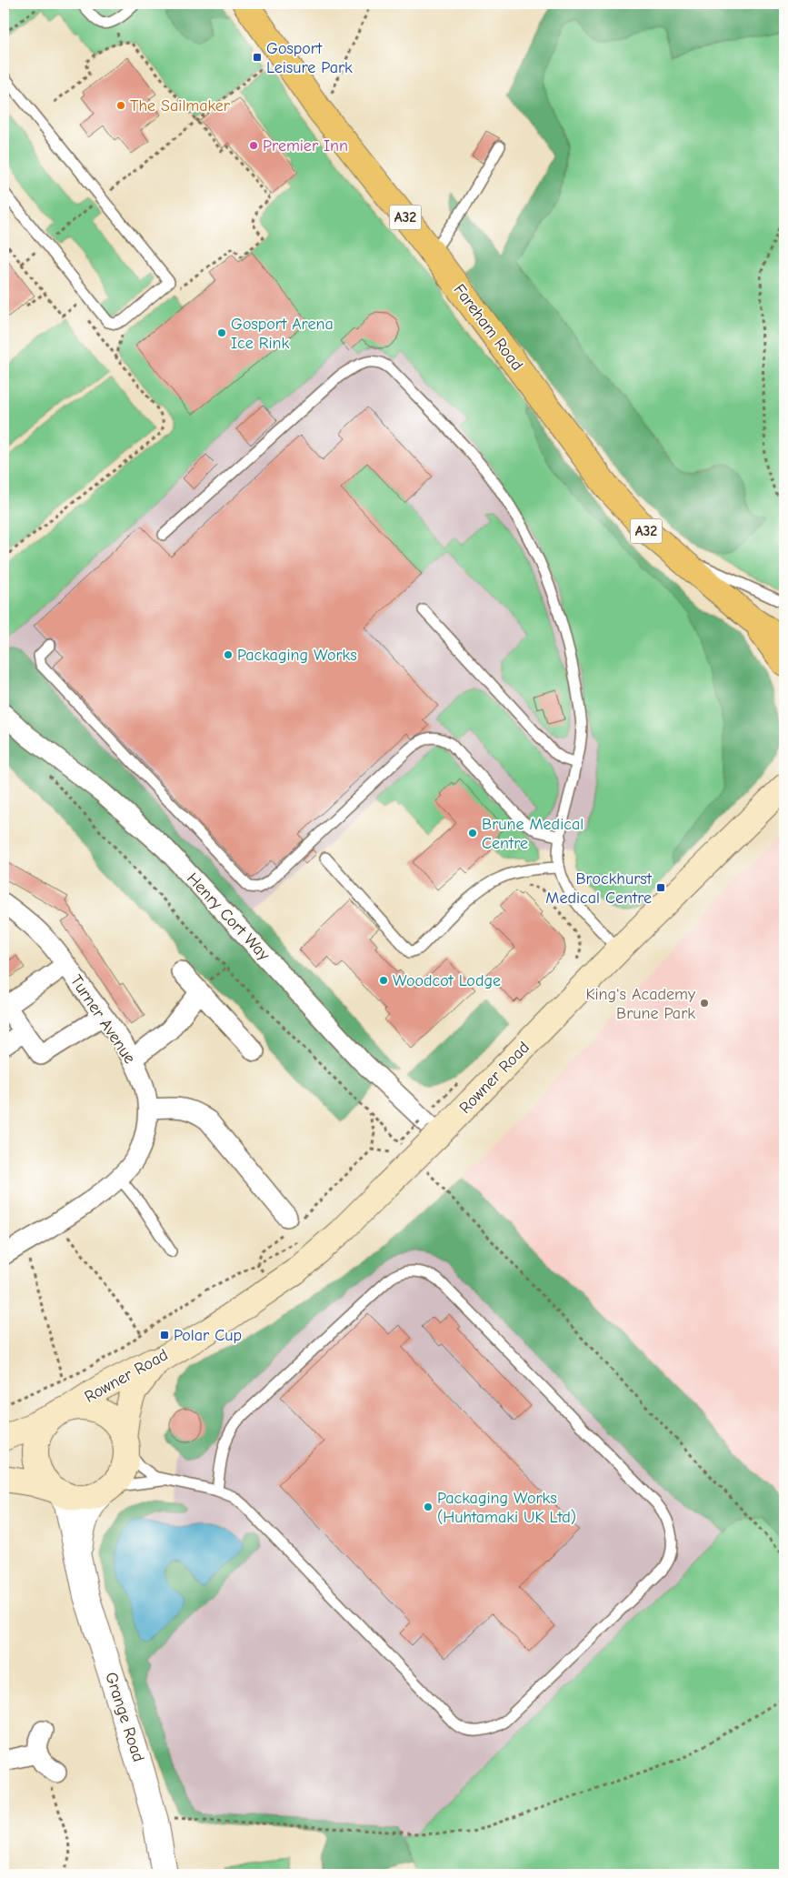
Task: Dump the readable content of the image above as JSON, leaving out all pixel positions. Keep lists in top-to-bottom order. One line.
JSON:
{"streets":{"main road":["A32","Fareham Road","Rowner Road"],"street":["Henry Cort Way","Turner Avenue","Grange Road"]},"crossings":[["Henry Cort Way","Rowner Road"],["Rowner Road","Grange Road"]],"places":{"transit":["Gosport Leisure Park","Brockhurst Medical Centre","Polar Cup"],"other":["The Sailmaker","Premier Inn","Gosport Arena Ice Rink","Packaging Works","Brune Medical Centre","Woodcot Lodge","King's Academy Brune Park","Packaging Works (Huhtamaki UK Ltd)"]}}
